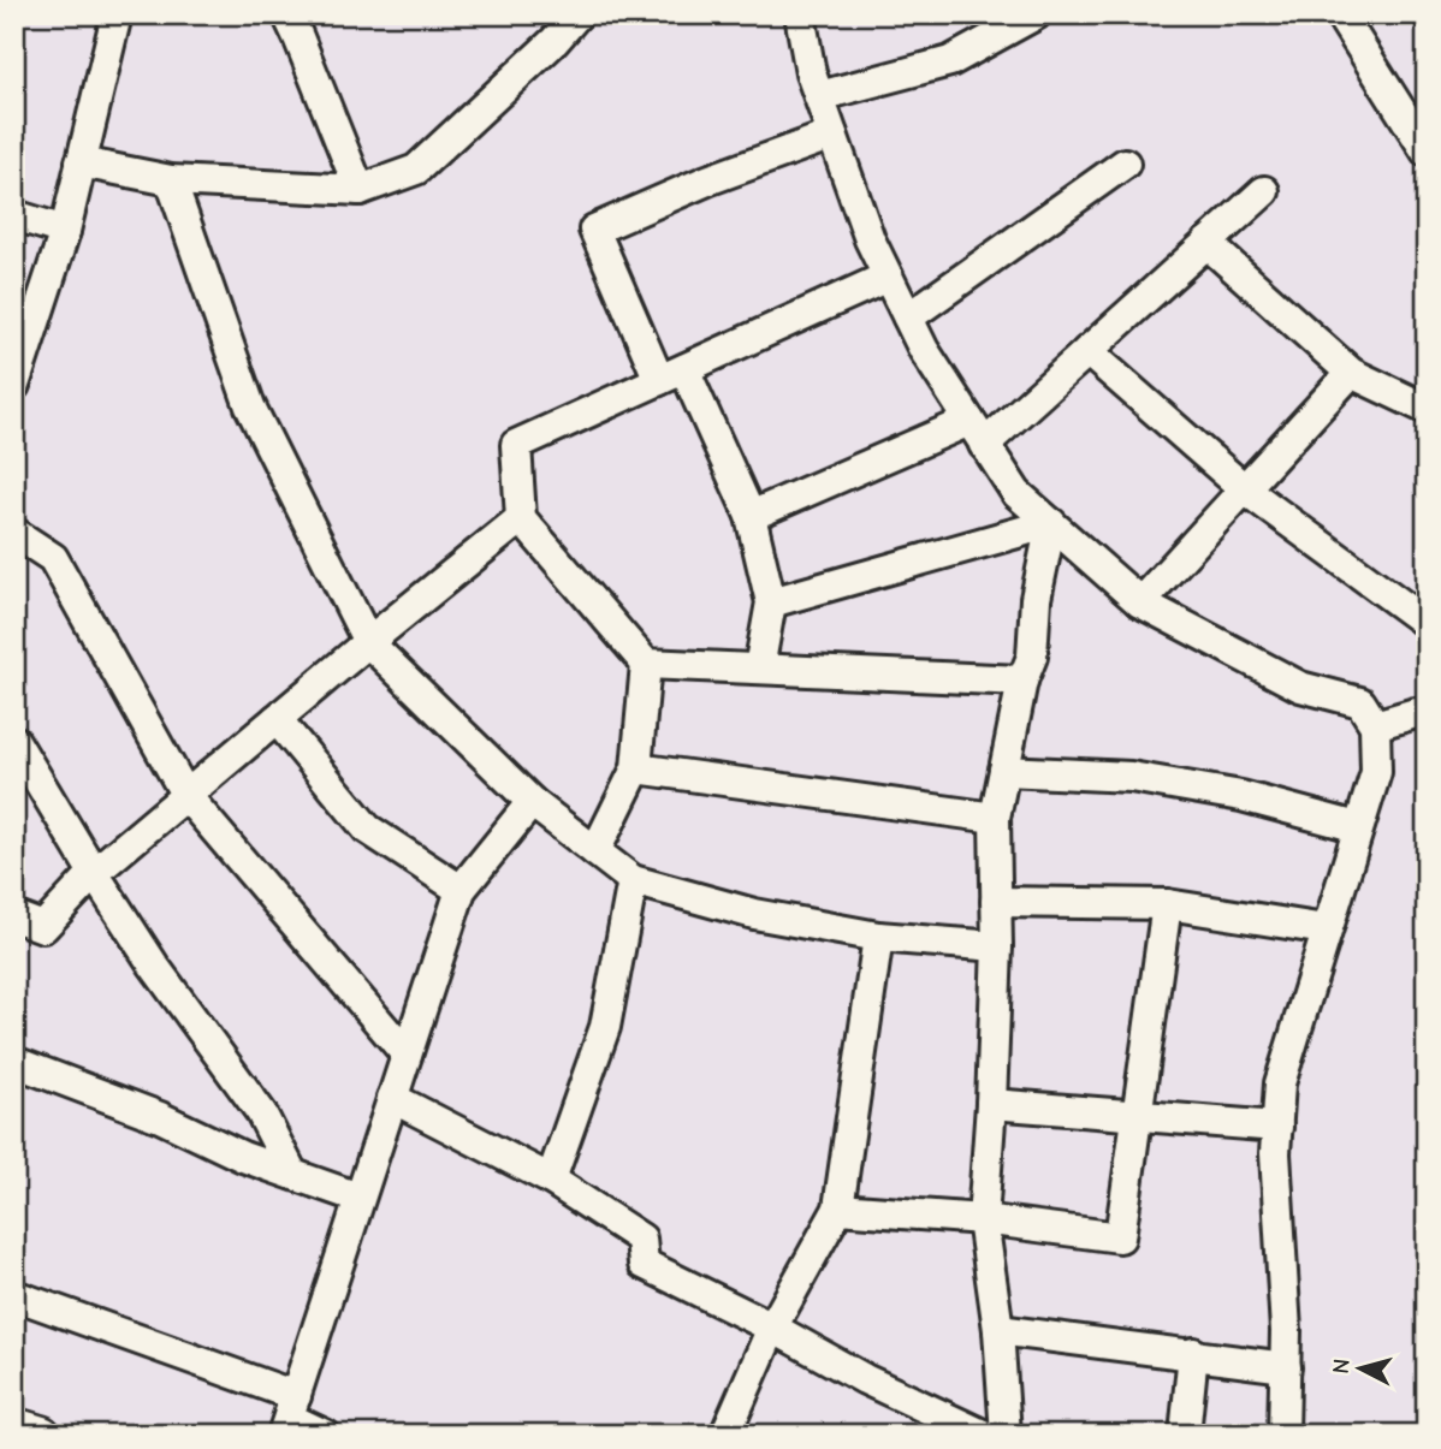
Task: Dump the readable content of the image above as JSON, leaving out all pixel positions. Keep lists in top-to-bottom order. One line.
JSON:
{"north":"left"}
